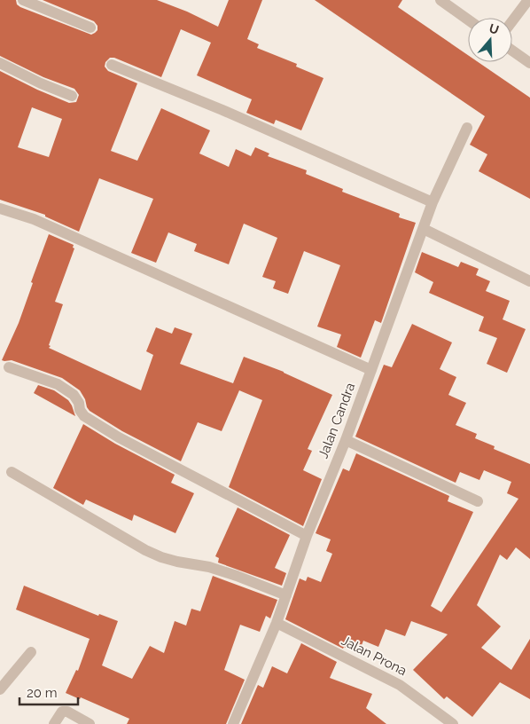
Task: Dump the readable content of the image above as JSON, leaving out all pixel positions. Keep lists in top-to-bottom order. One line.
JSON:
{"streets":{"street":["Jalan Candra","Jalan Prona"]},"crossings":[["Jalan Candra","Jalan Prona"]],"scale_bar":"20 m","north":"top"}
